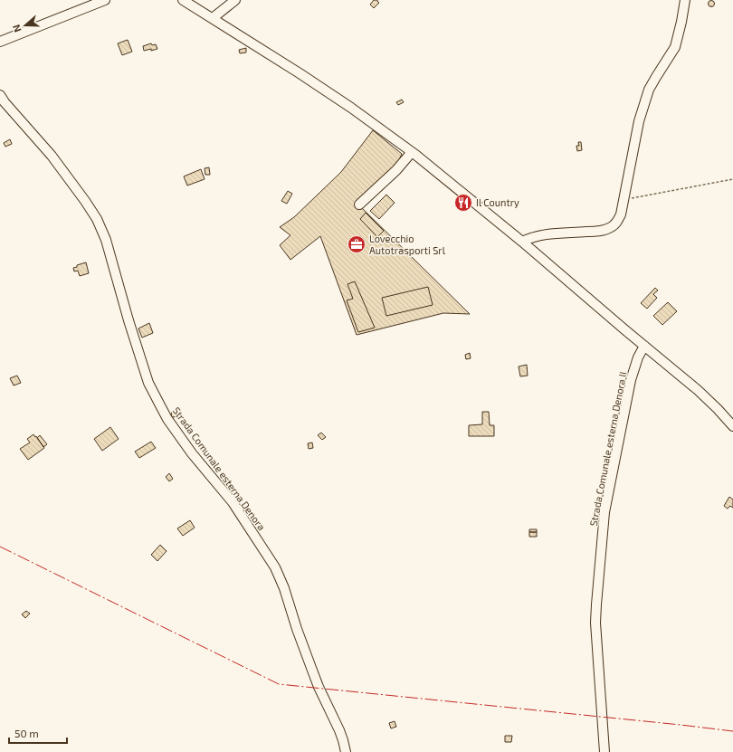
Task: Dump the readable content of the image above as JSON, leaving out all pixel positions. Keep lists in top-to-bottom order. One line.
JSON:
{"streets":{"street":["Strada Comunale esterna Denora II","Strada Comunale esterna Denora"]},"places":{"restaurant":["Il Country"],"office":["Lovecchio Autotrasporti Srl"]},"scale_bar":"50 m","north":"left"}
